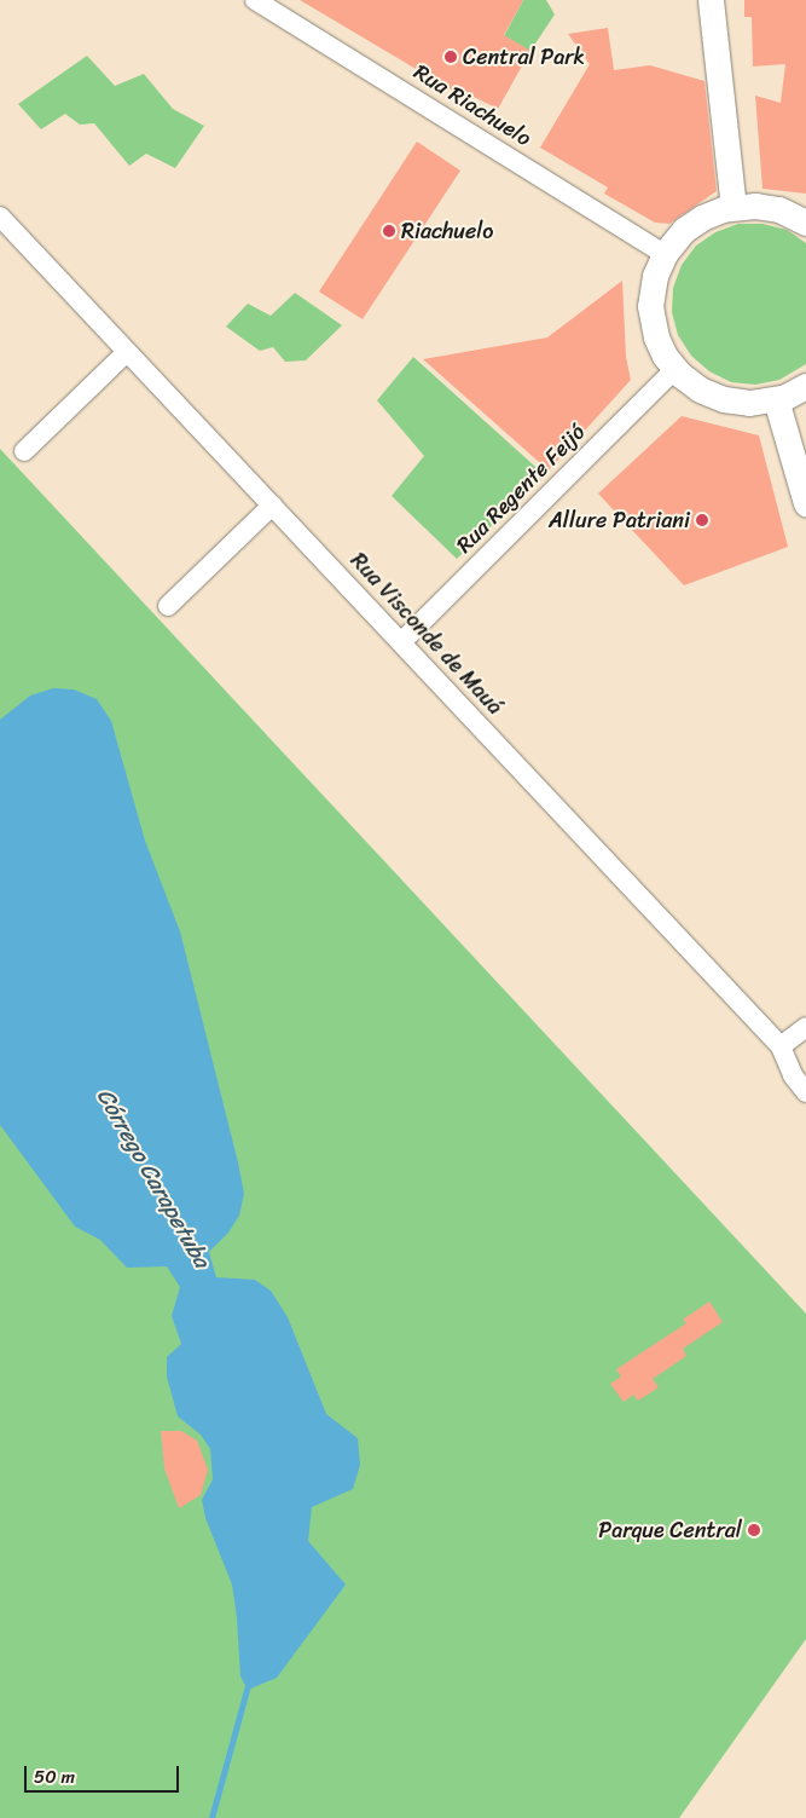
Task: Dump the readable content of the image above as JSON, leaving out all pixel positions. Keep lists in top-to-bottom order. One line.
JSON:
{"streets":{"street":["Rua Riachuelo","Rua Regente Feijó","Rua Visconde de Mauá"]},"crossings":[["Rua Regente Feijó","Rua Visconde de Mauá"]],"water":["Córrego Carapetuba"],"places":["Central Park","Riachuelo","Allure Patriani","Parque Central"],"scale_bar":"50 m"}
